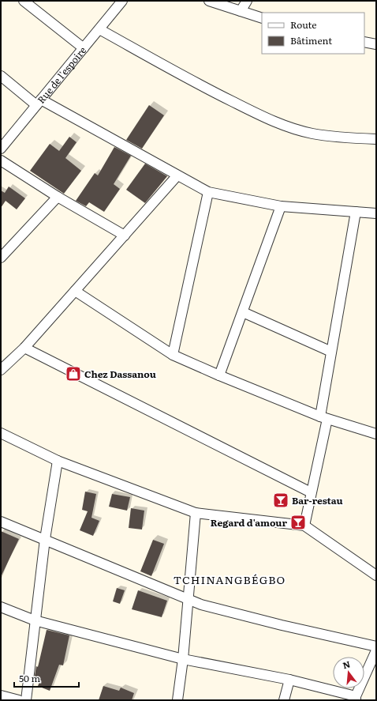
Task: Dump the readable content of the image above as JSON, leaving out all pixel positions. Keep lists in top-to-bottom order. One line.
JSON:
{"streets":{"street":["Rue de l'espoire"]},"districts":["TCHINANGBÉGBO"],"places":{"shop":["Chez Dassanou"],"bar":["Bar-restau","Regard d'amour"]},"legend":["Route","Bâtiment"],"scale_bar":"50 m","north":"top"}
